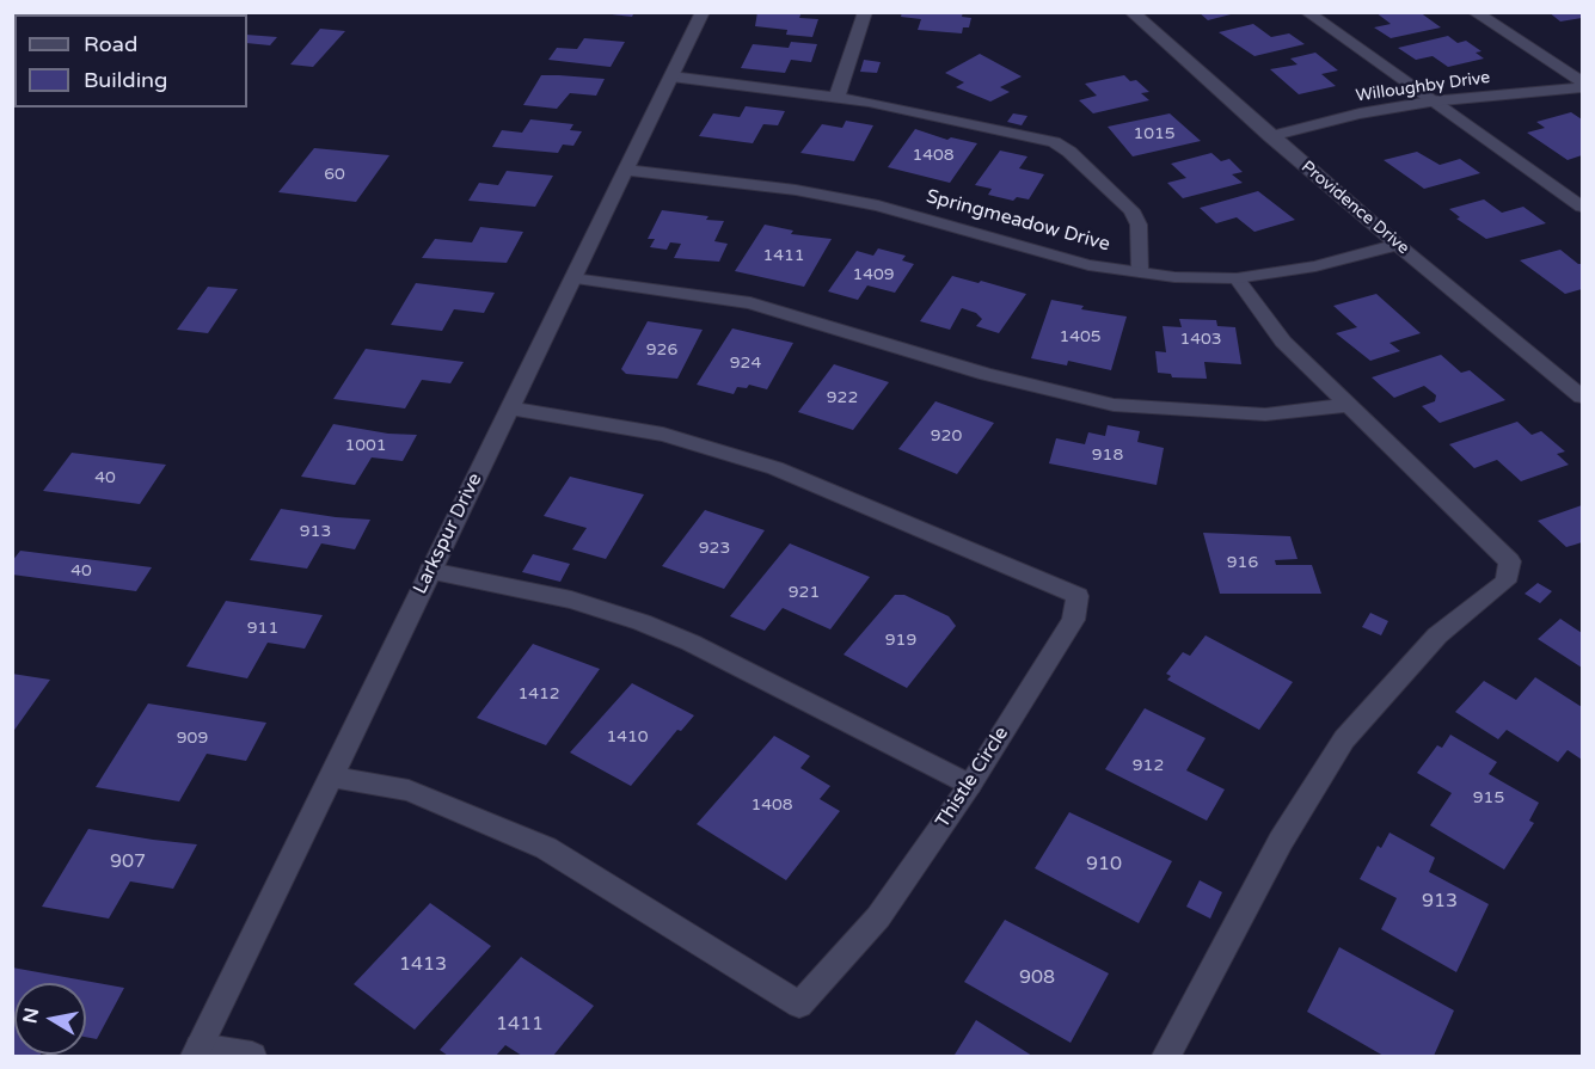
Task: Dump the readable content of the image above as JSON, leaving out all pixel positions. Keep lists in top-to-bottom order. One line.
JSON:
{"streets":{"street":["Willoughby Drive","Providence Drive","Springmeadow Drive","Larkspur Drive","Thistle Circle"]},"crossings":[["Willoughby Drive","Providence Drive"],["Providence Drive","Springmeadow Drive"],["Springmeadow Drive","Larkspur Drive"],["Larkspur Drive","Thistle Circle"]],"house_numbers":["1015","1408","60","1411","1409","1405","1403","926","924","922","920","1001","918","40","913","923","916","40","921","911","919","1412","1410","909","912","915","1408","907","910","913","1413","908","1411"],"legend":["Road","Building"],"north":"left"}
